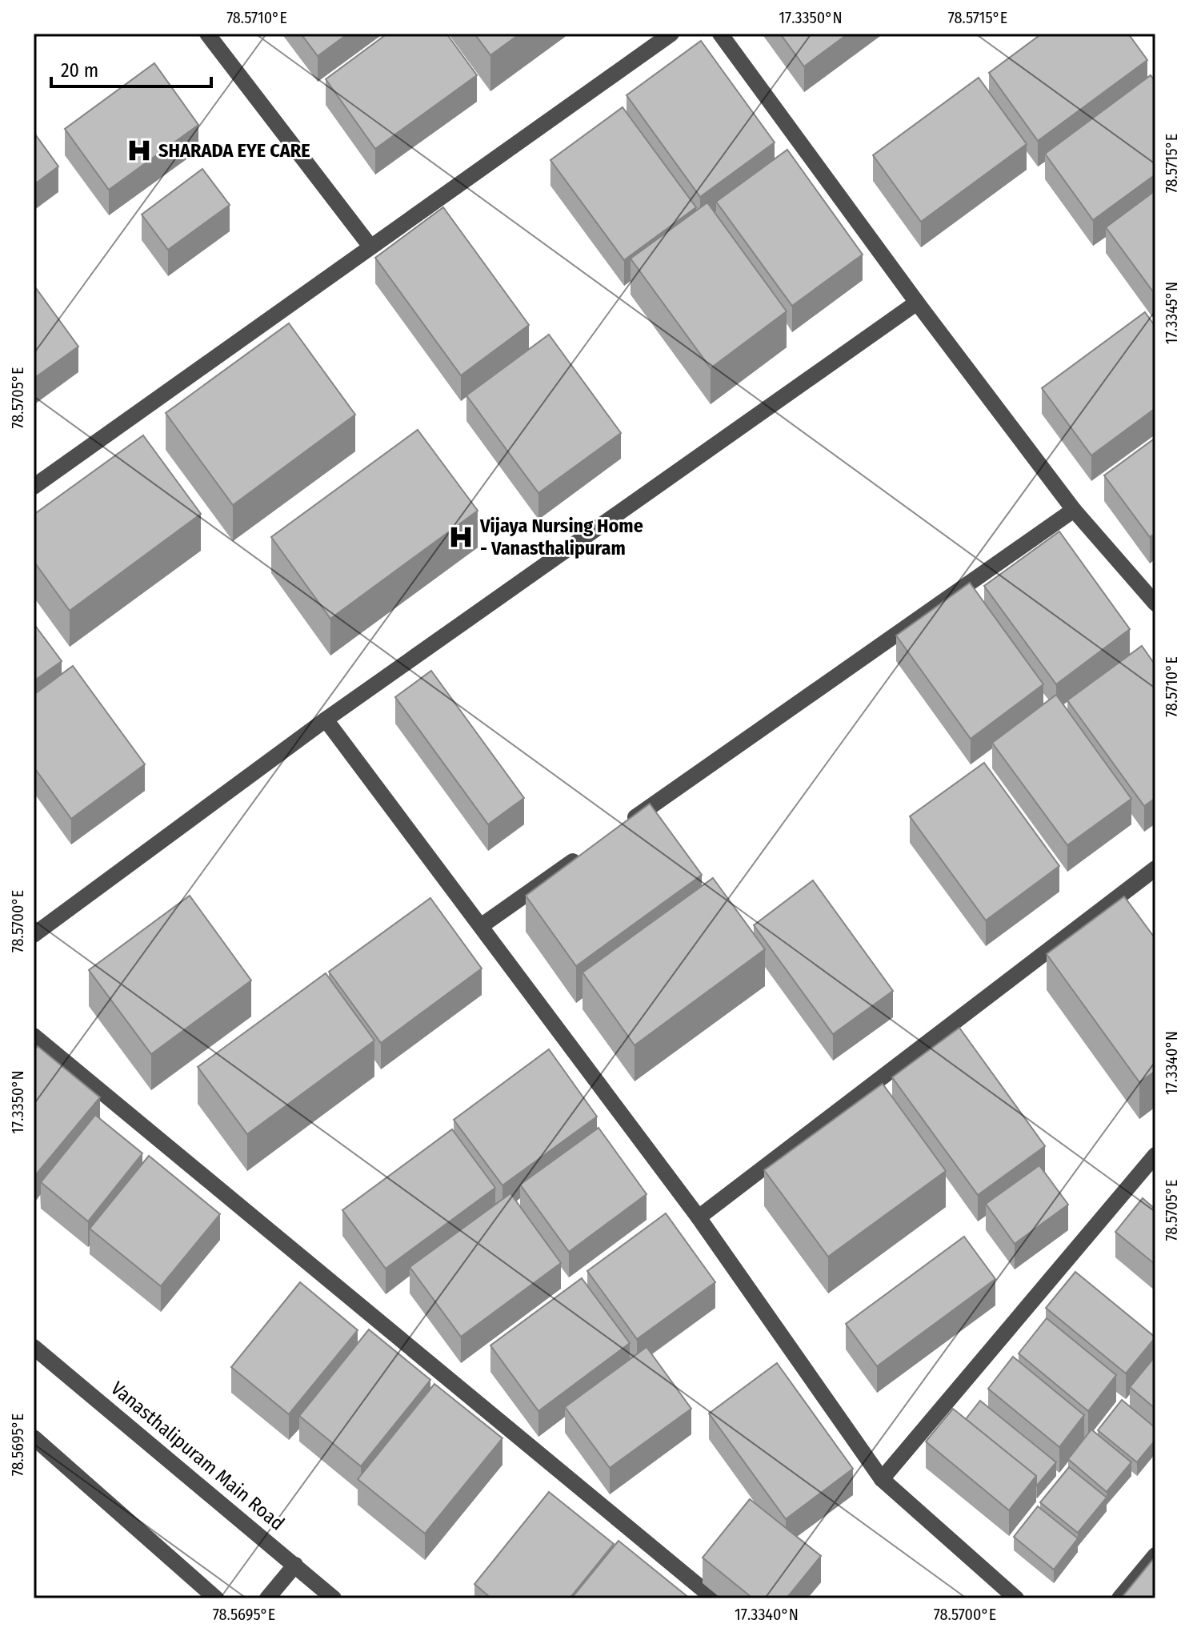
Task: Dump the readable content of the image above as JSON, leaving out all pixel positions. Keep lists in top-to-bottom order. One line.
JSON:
{"streets":{"street":["Vanasthalipuram Main Road"]},"places":{"hospital":["SHARADA EYE CARE","Vijaya Nursing Home - Vanasthalipuram"]},"scale_bar":"20 m","coordinates":["78.5710°E","17.3350°N","78.5715°E","17.3345°N","78.5705°E","78.5700°E","17.3340°N","78.5695°E"]}
